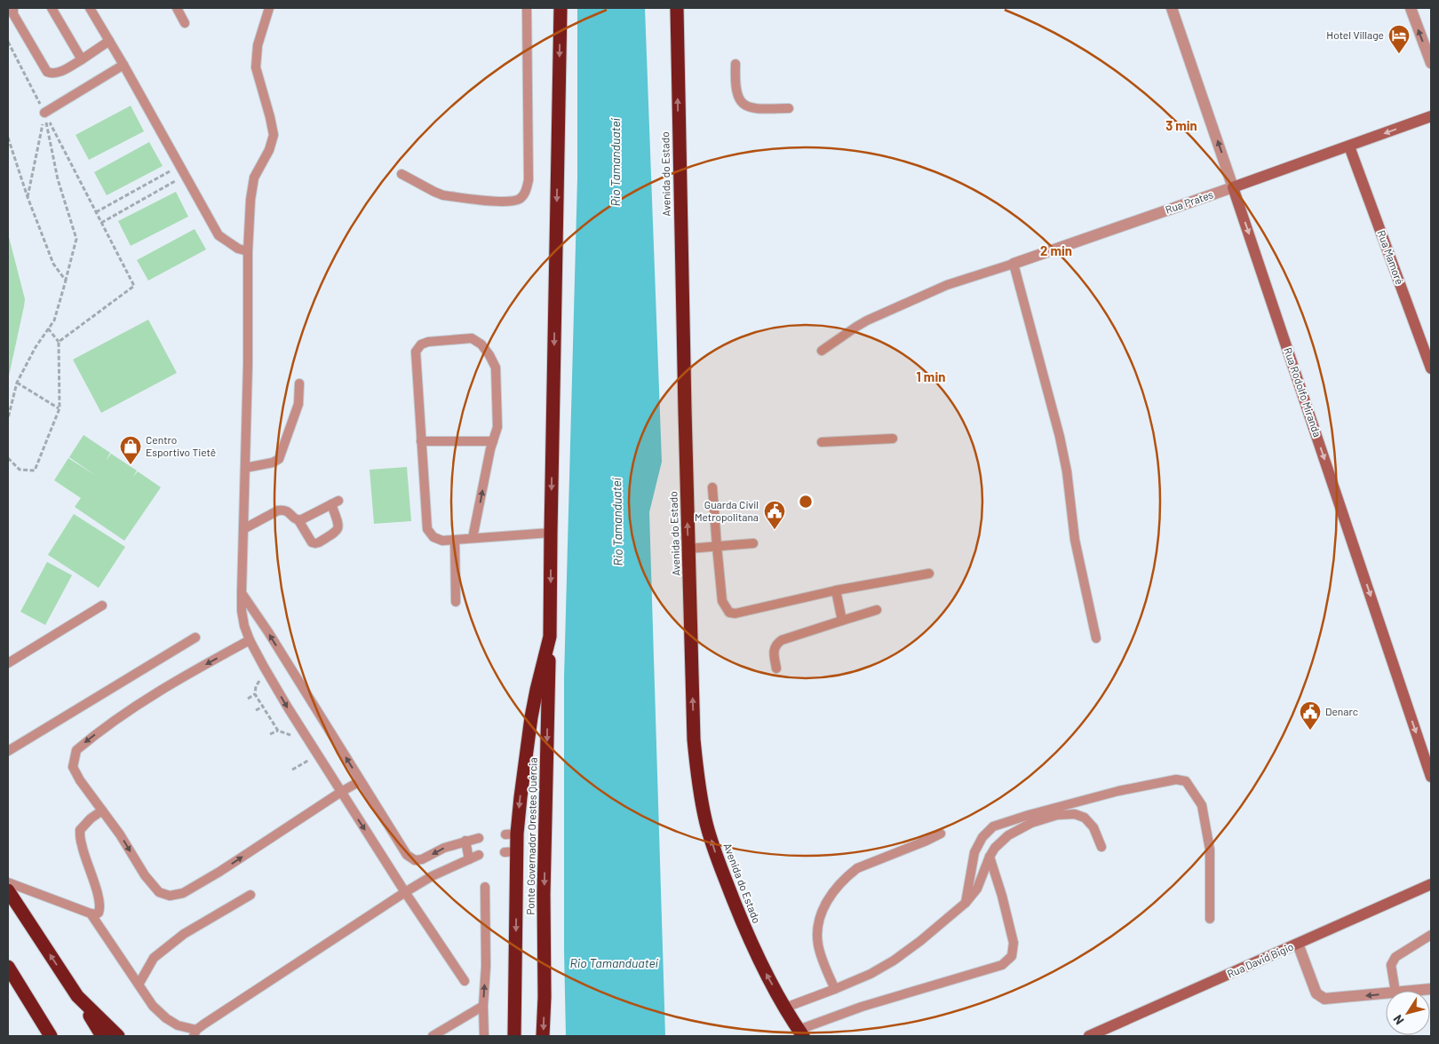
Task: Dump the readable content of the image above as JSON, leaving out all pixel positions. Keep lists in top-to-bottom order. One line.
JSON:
{"streets":{"highway":["Avenida do Estado","Ponte Governador Orestes Quércia"],"street":["Rua Prates","Rua Mamoré","Rua Rodolfo Miranda","Rua David Bigio"]},"crossings":[["Rua Prates","Rua Mamoré"],["Rua Prates","Rua Rodolfo Miranda"]],"one_way":["Avenida do Estado"],"water":["Rio Tamanduateí"],"places":{"hotel":["Hotel Village"],"shop":["Centro Esportivo Tietê"],"public building":["Guarda Civil Metropolitana","Denarc"]},"north":"bottom left","rings":["3 min","2 min","1 min"]}
